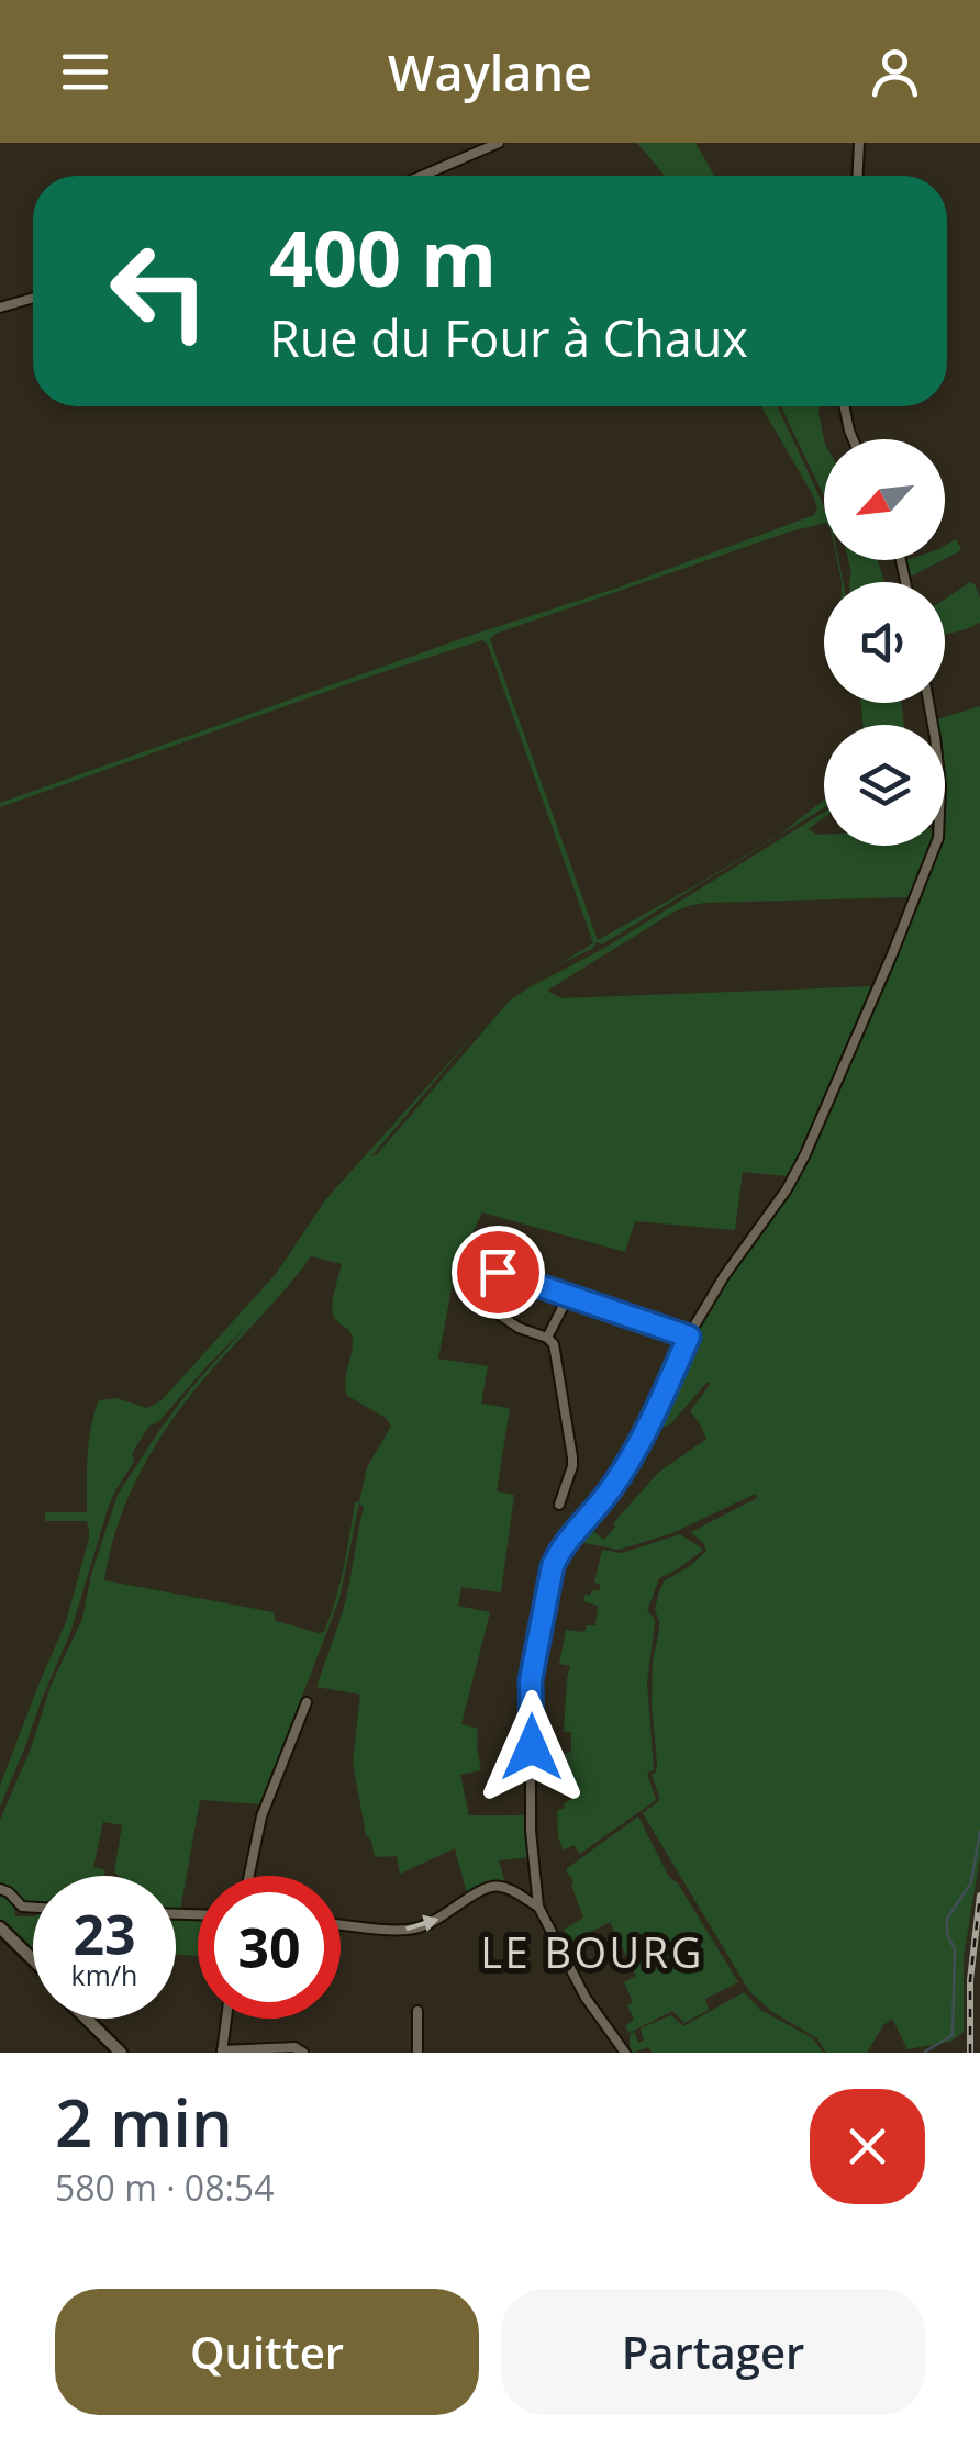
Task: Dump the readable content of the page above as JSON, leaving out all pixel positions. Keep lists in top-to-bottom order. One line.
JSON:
{"districts":["LE BOURG"],"north":"bottom left","page":{"header":"Waylane","turn":["400 m","Rue du Four à Chaux"],"speed":"23 km/h","limit":"30","heading":["2 min","580 m · 08:54"],"buttons":["Quitter","Partager"]}}
